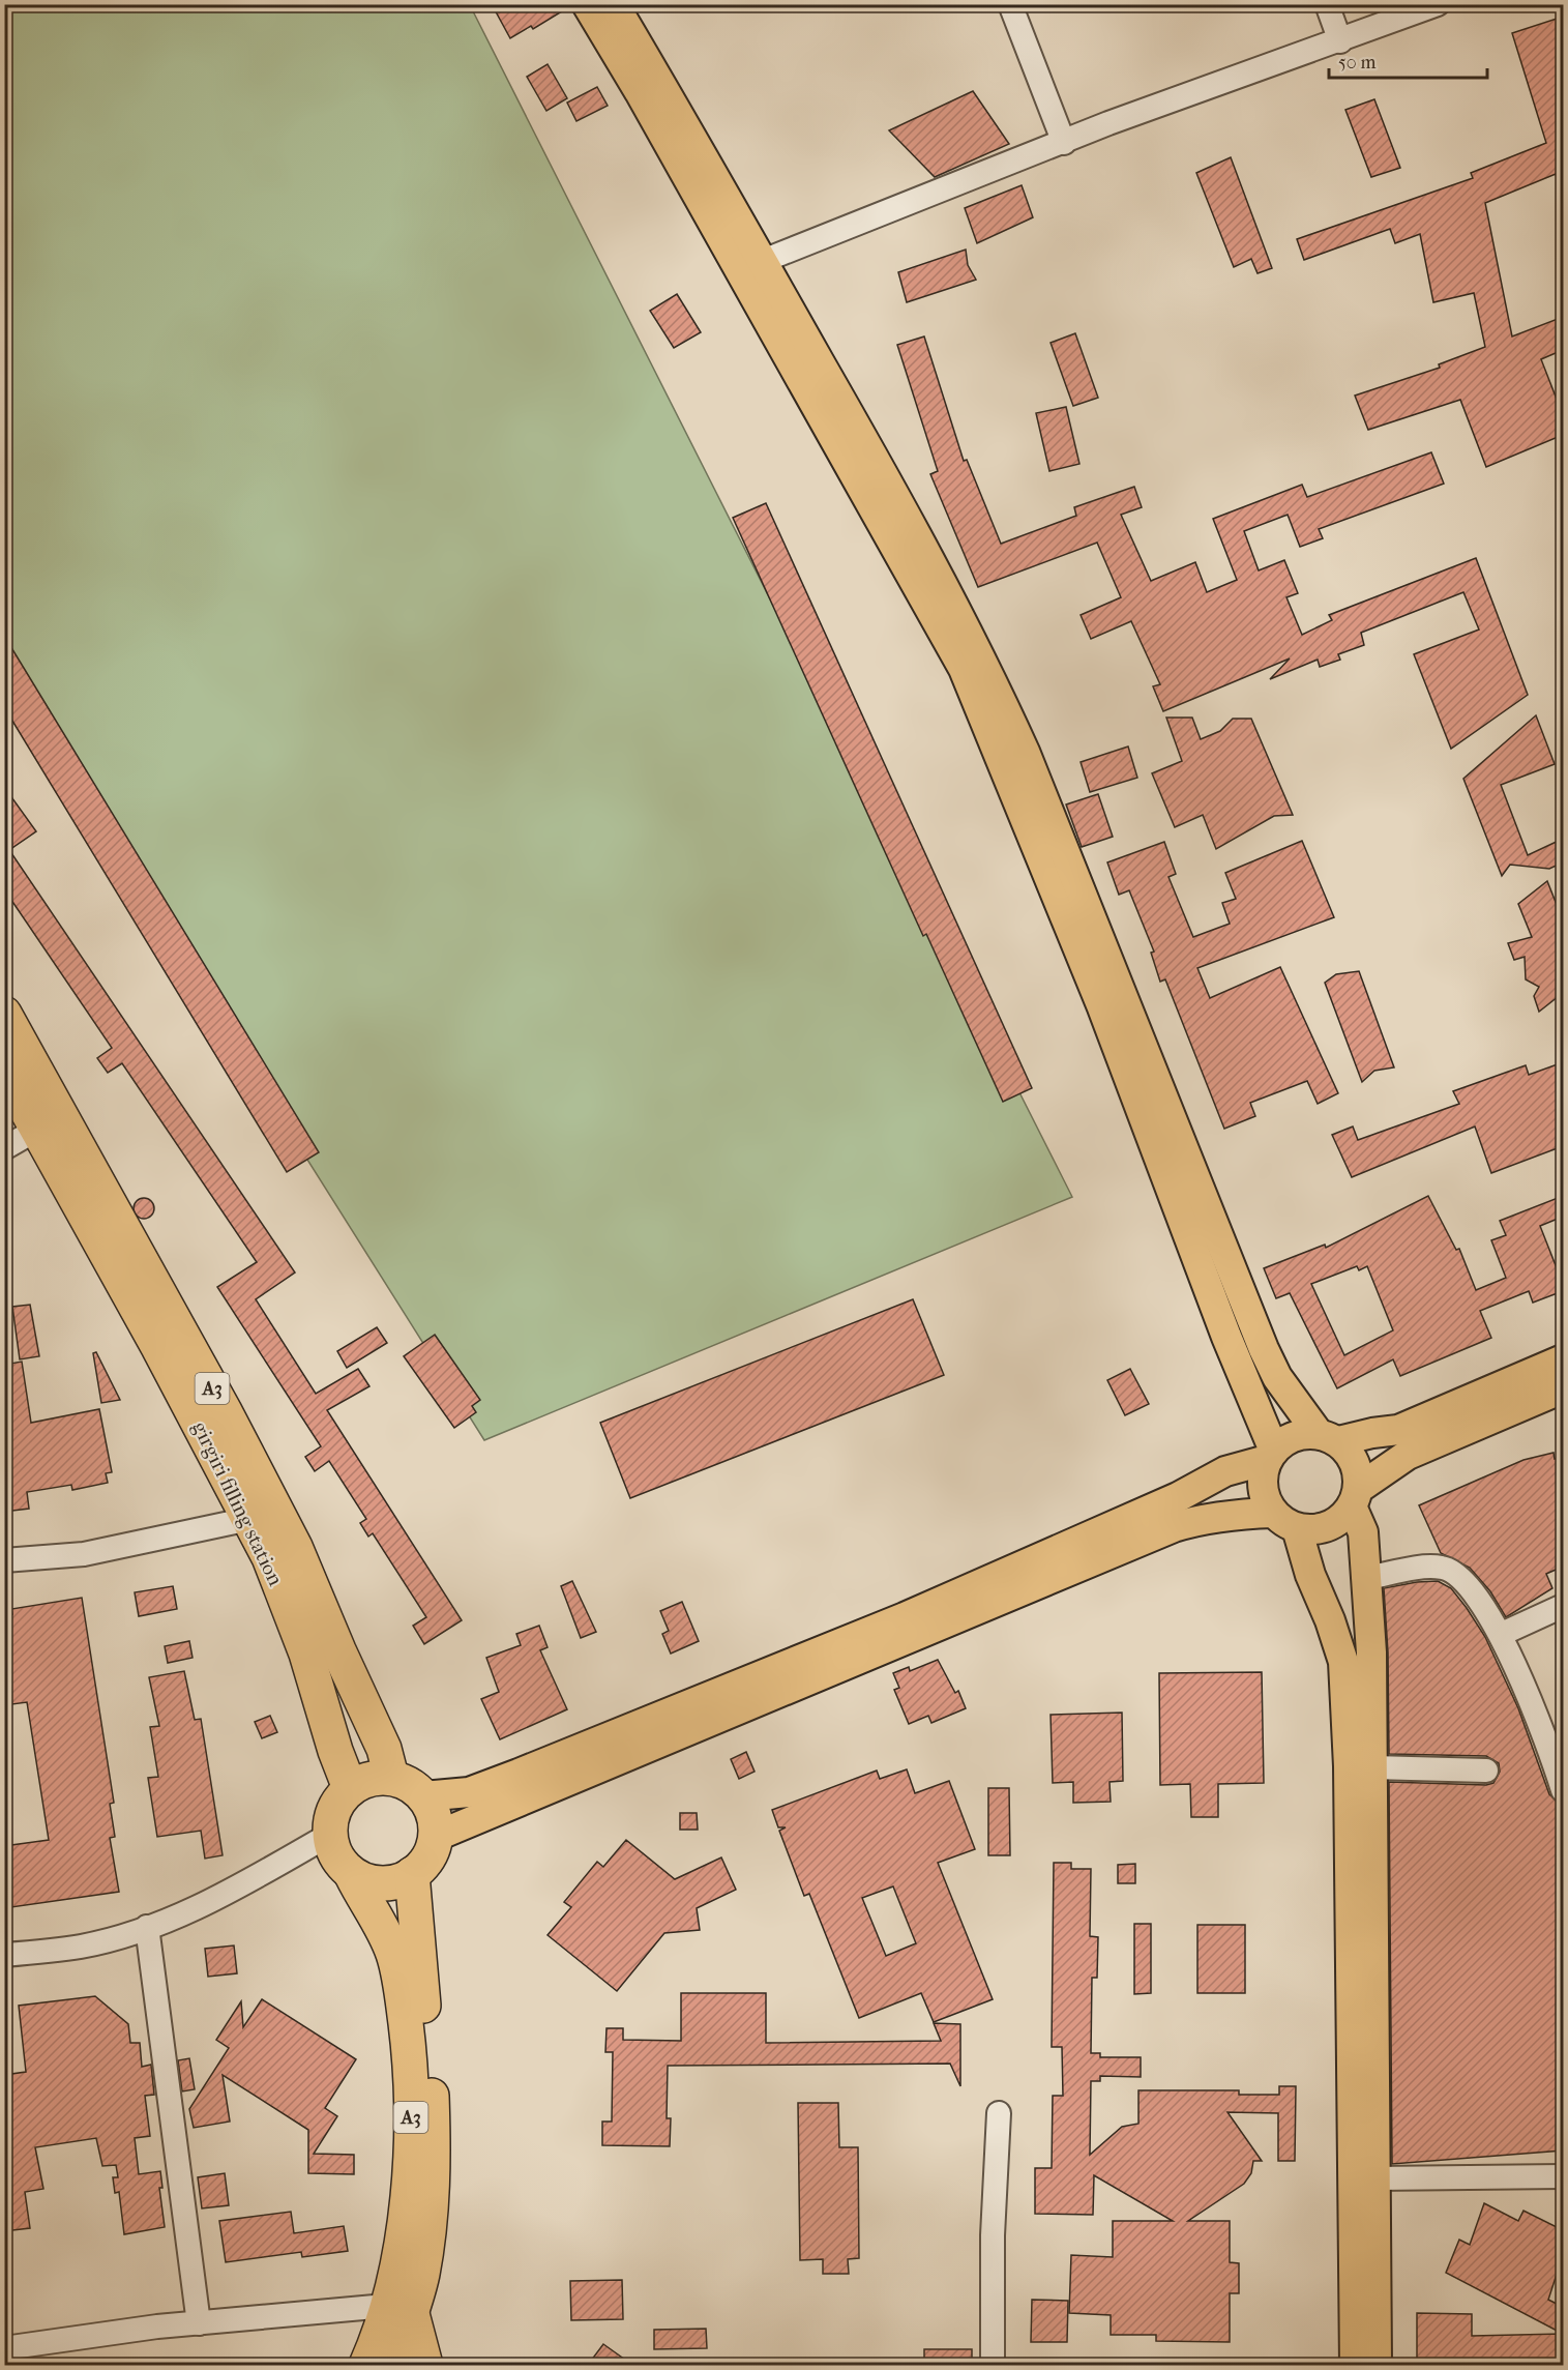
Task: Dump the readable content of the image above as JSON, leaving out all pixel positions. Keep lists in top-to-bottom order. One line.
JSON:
{"streets":{"highway":["A3","girgiri filling station"]},"crossings":[["A3","girgiri filling station"]],"scale_bar":"50 m"}
